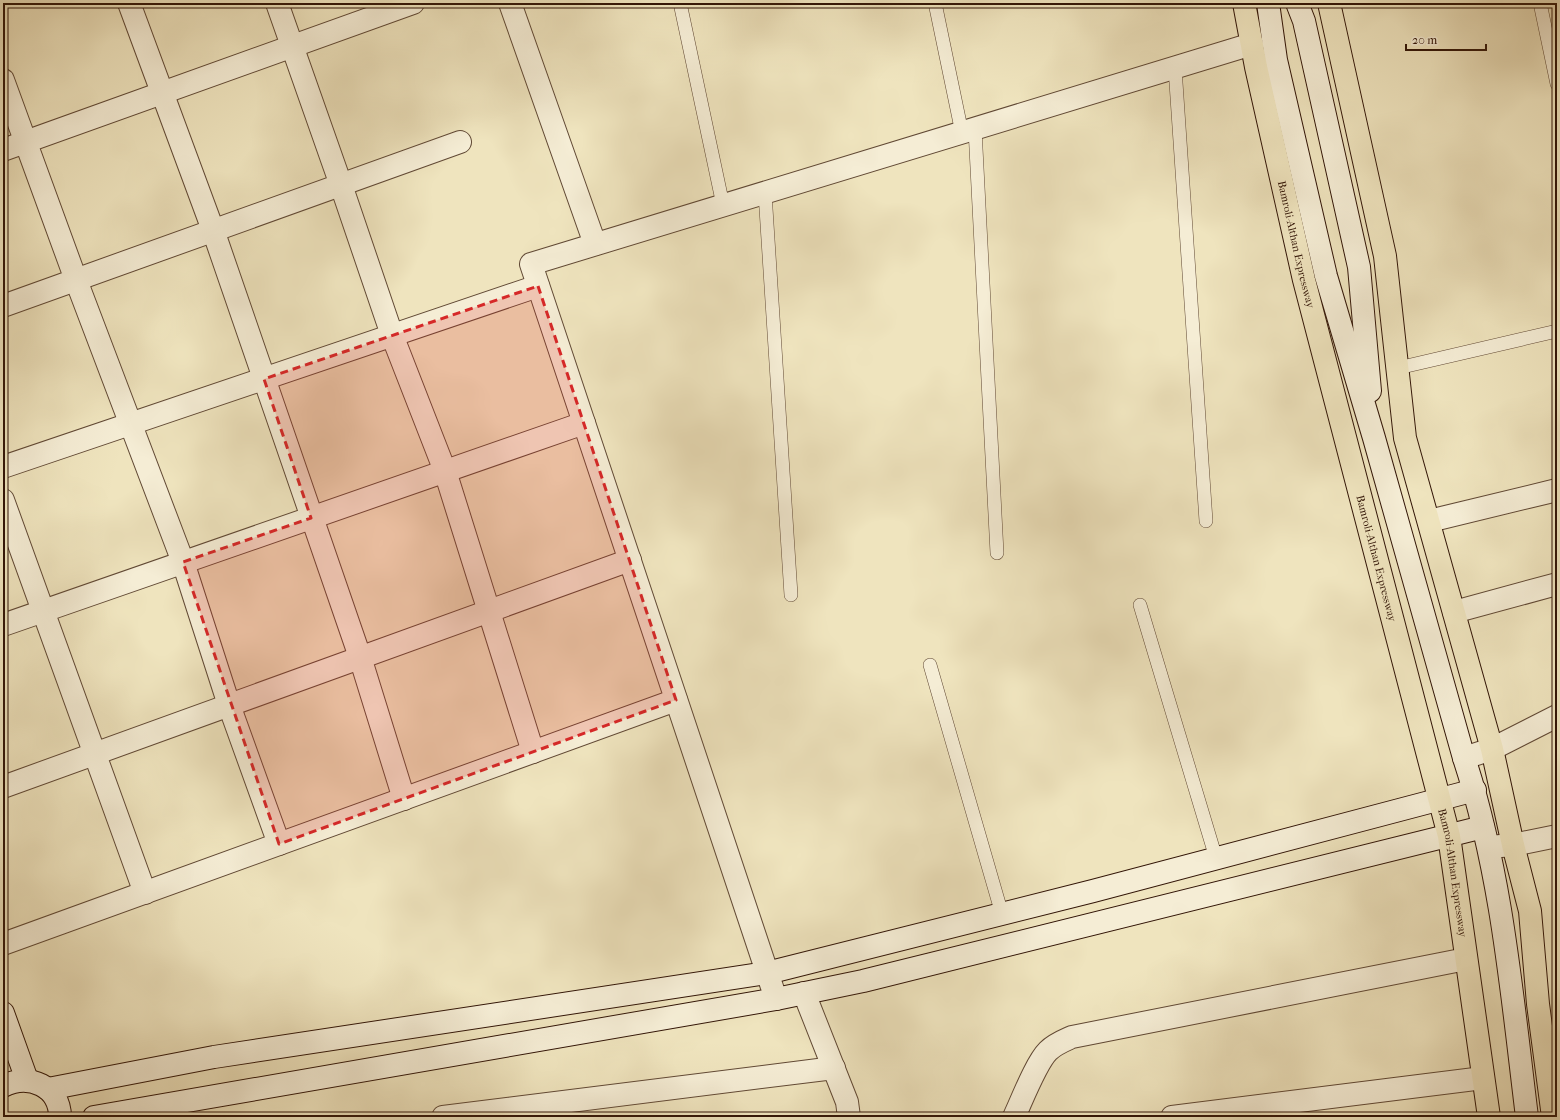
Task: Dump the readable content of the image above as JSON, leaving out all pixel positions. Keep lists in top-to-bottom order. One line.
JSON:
{"streets":{"main road":["Bamroli-Althan Expressway"]},"scale_bar":"20 m"}
